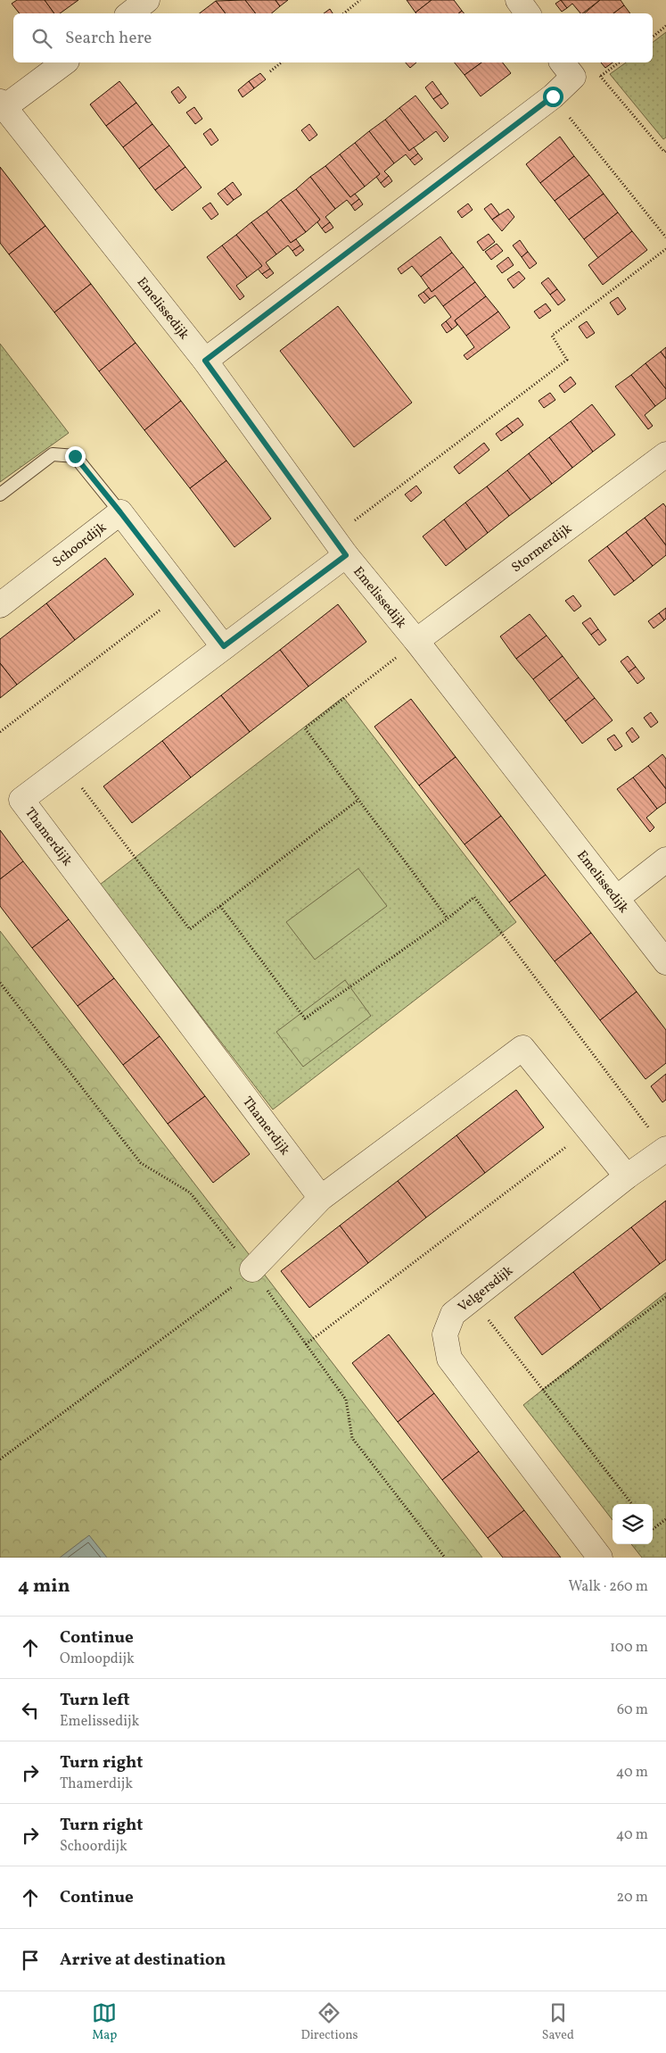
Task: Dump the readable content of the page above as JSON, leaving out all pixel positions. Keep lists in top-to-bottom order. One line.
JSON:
{"streets":{"street":["Emelissedijk","Schoordijk","Stormerdijk","Thamerdijk","Velgersdijk"]},"crossings":[["Emelissedijk","Stormerdijk"],["Emelissedijk","Thamerdijk"]],"page":{"search":"Search here","heading":["4 min","Walk · 260 m"],"list":[["Continue","Omloopdijk","100 m"],["Turn left","Emelissedijk","60 m"],["Turn right","Thamerdijk","40 m"],["Turn right","Schoordijk","40 m"],["Continue","20 m"],"Arrive at destination"],"nav":["Map","Directions","Saved"]}}
